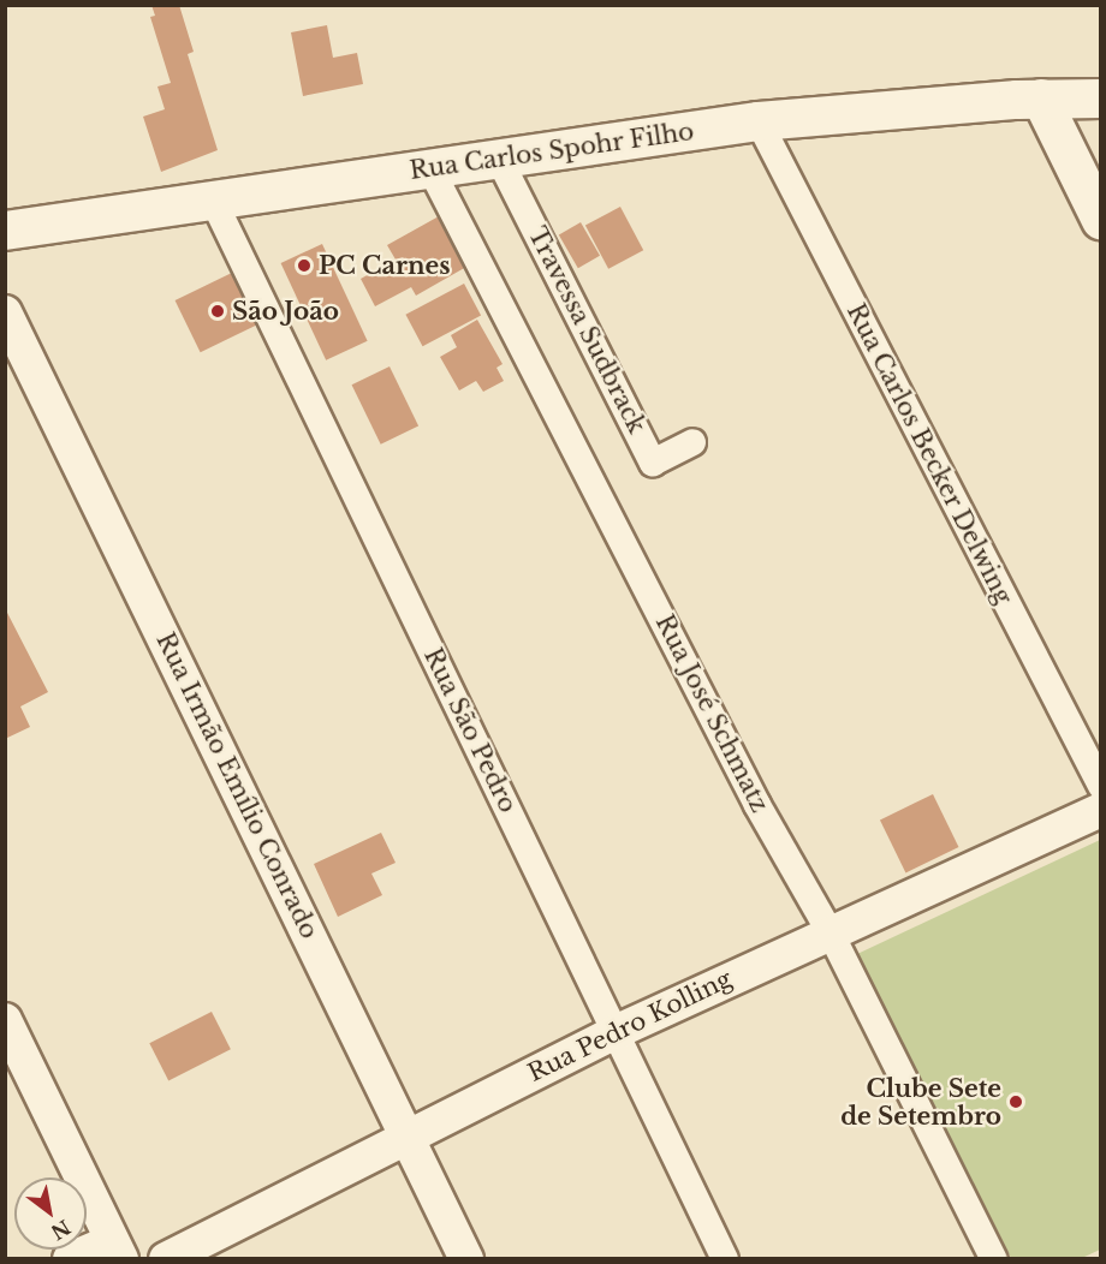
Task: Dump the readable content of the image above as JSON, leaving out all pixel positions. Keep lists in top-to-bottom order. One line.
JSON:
{"streets":{"main road":["Rua Carlos Spohr Filho"],"street":["Travessa Sudbrack","Rua Carlos Becker Delwing","Rua José Schmatz","Rua São Pedro","Rua Irmão Emílio Conrado","Rua Pedro Kolling"]},"crossings":[["Rua Carlos Spohr Filho","Travessa Sudbrack"],["Rua Carlos Spohr Filho","Rua Carlos Becker Delwing"],["Rua Carlos Spohr Filho","Rua José Schmatz"],["Rua Carlos Spohr Filho","Rua São Pedro"],["Rua José Schmatz","Rua Pedro Kolling"],["Rua São Pedro","Rua Pedro Kolling"],["Rua Irmão Emílio Conrado","Rua Pedro Kolling"]],"places":["PC Carnes","São João","Clube Sete de Setembro"],"north":"bottom right"}
